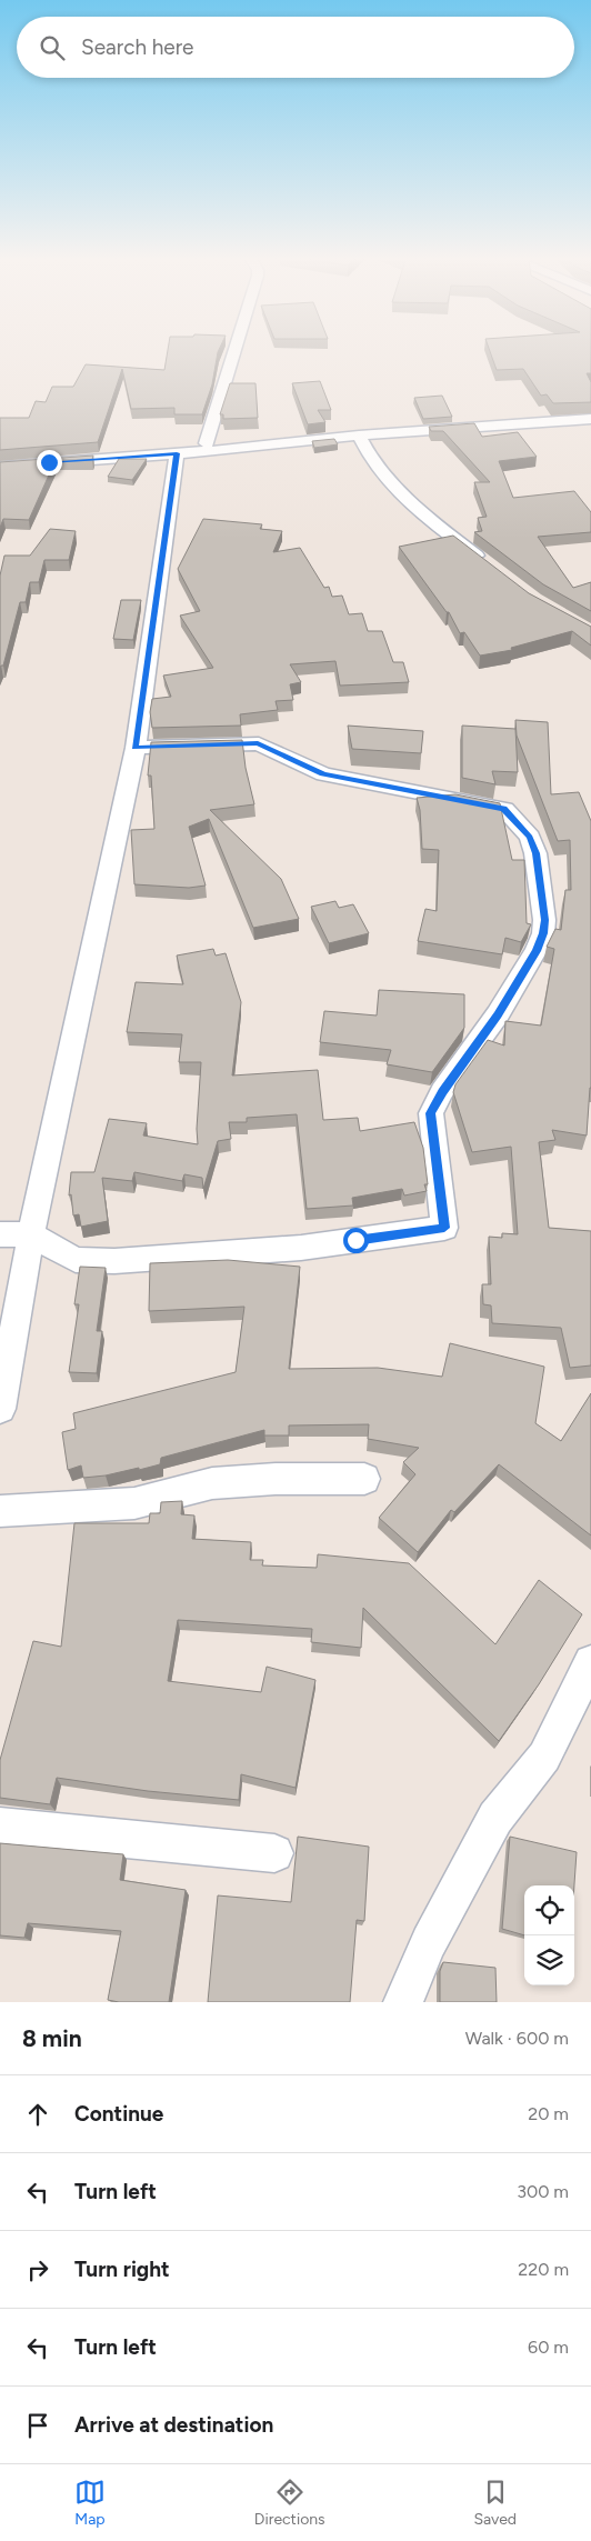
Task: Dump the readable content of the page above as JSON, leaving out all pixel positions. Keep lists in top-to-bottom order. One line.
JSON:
{"page":{"search":"Search here","heading":["8 min","Walk · 600 m"],"list":[["Continue","20 m"],["Turn left","300 m"],["Turn right","220 m"],["Turn left","60 m"],"Arrive at destination"],"nav":["Map","Directions","Saved"]}}
